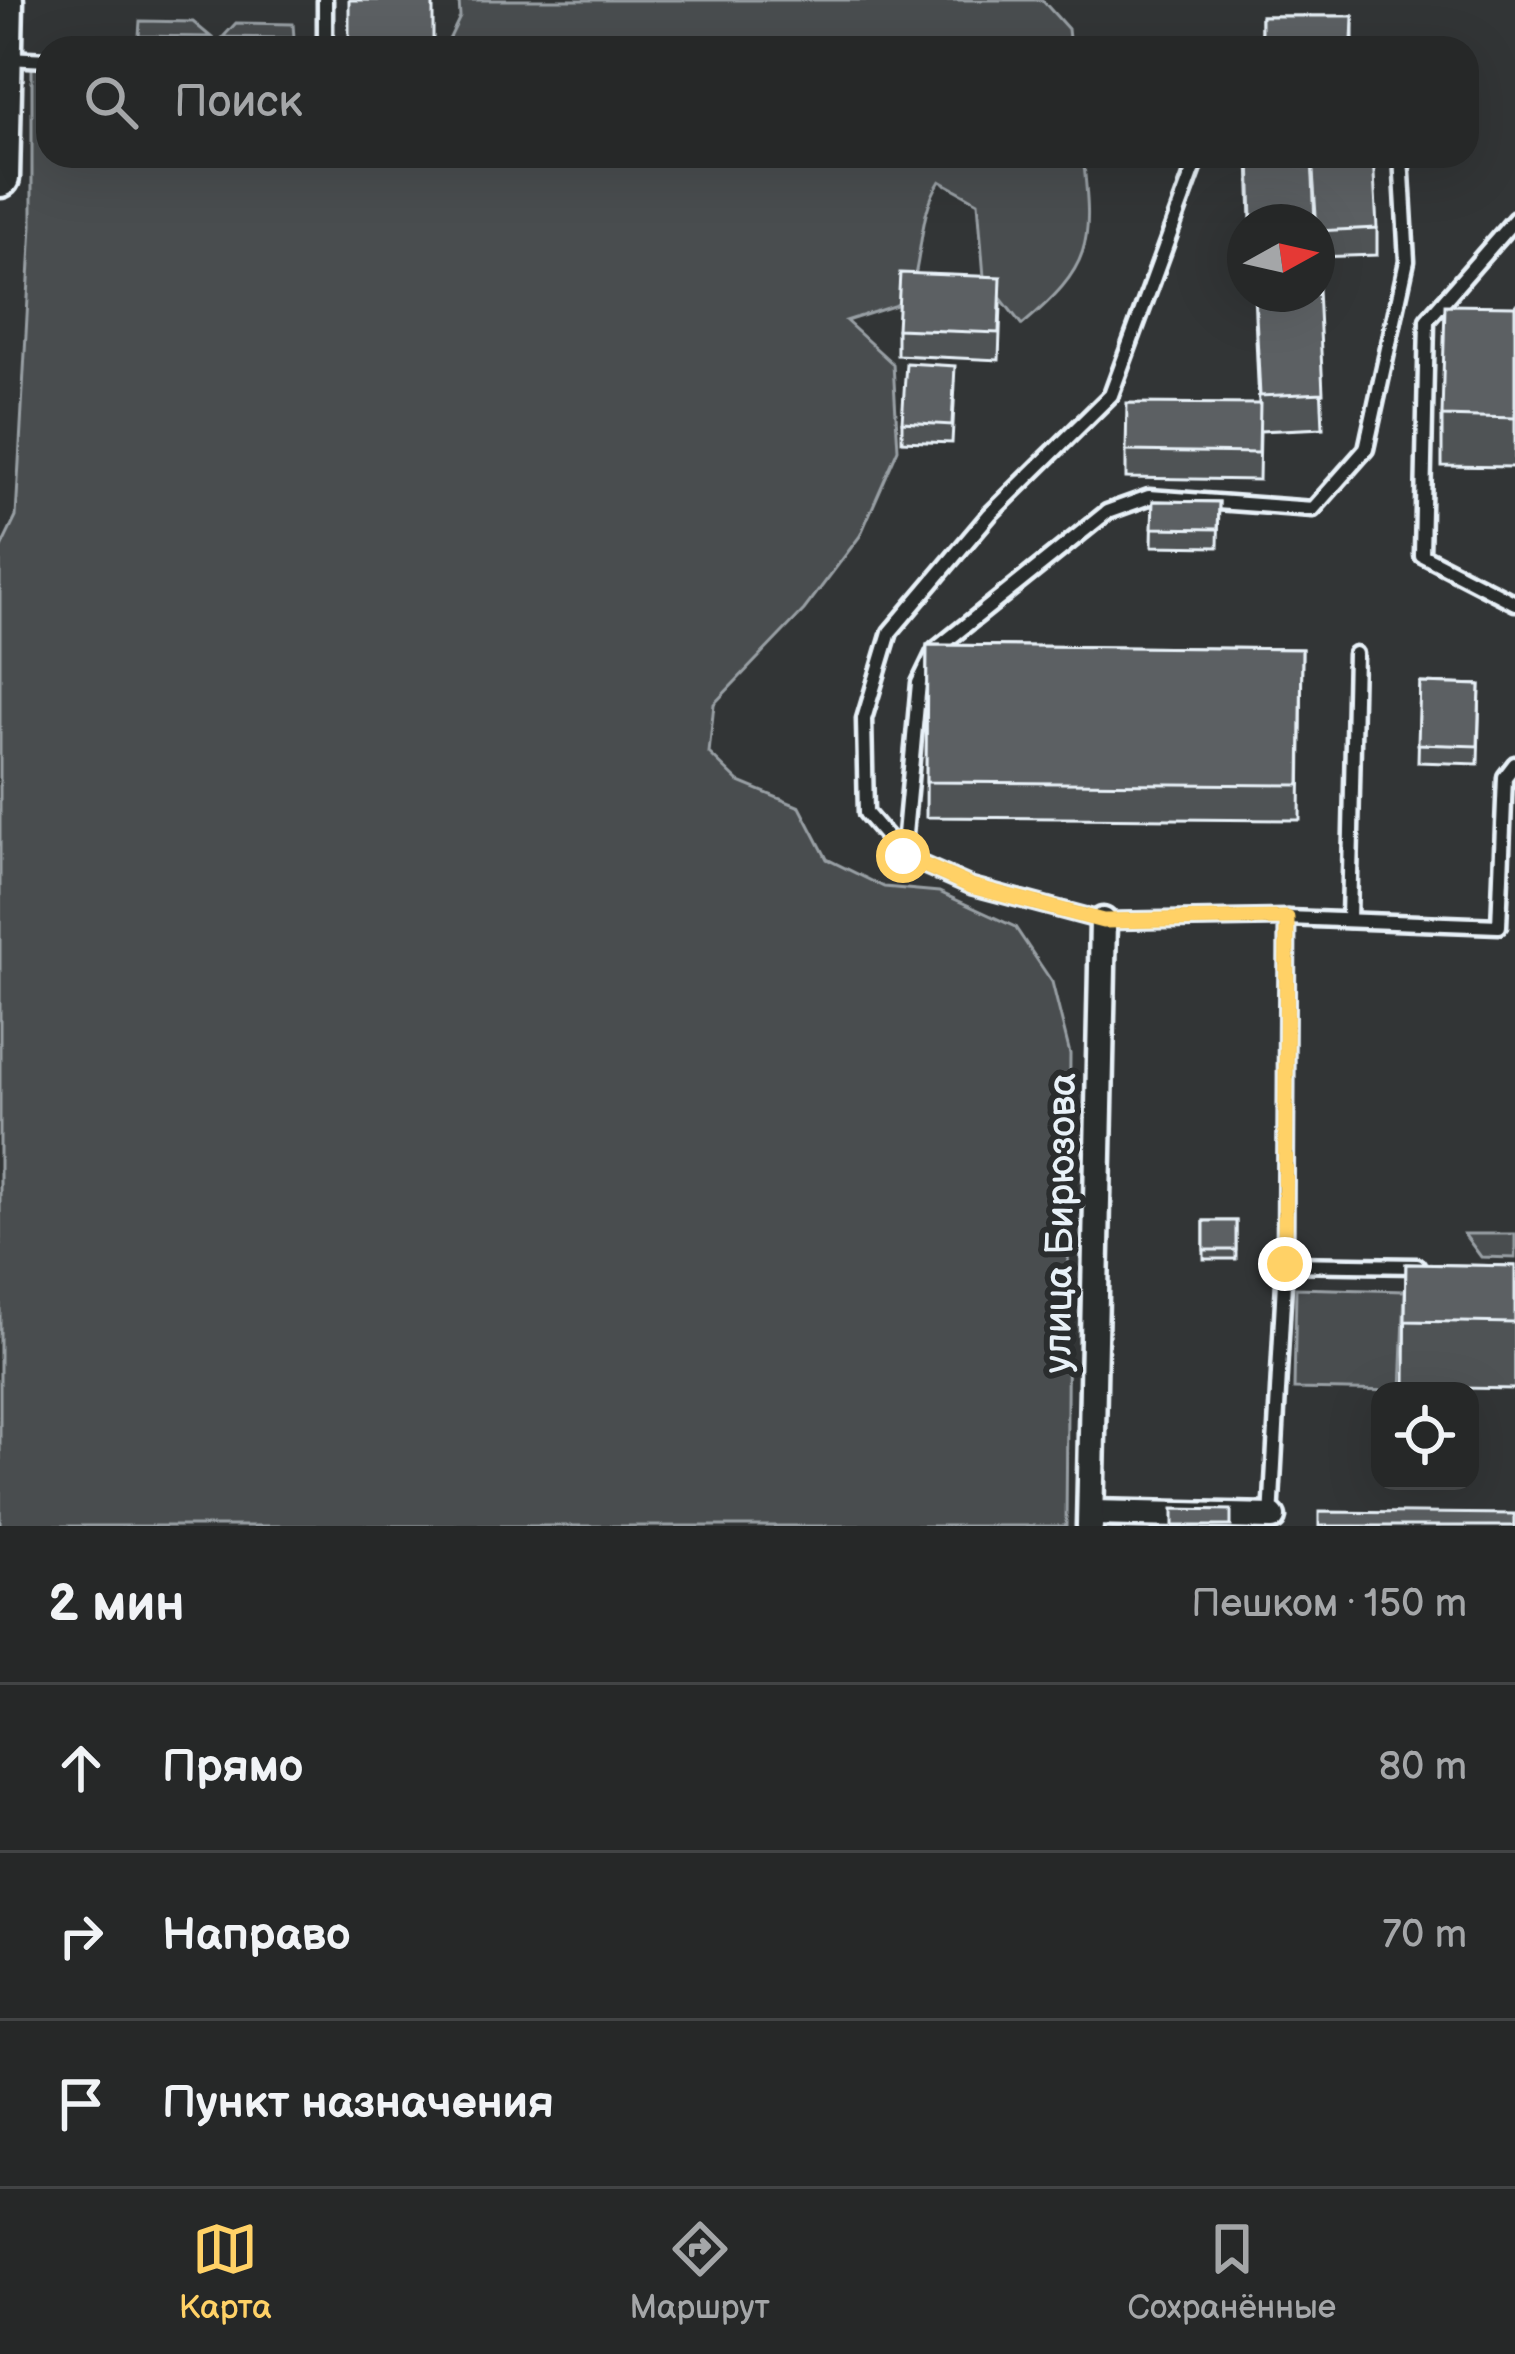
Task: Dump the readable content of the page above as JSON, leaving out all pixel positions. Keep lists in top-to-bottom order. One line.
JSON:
{"streets":{"street":["улица Бирюзова"]},"north":"right","page":{"search":"Поиск","heading":["2 мин","Пешком · 150 m"],"list":[["Прямо","80 m"],["Направо","70 m"],"Пункт назначения"],"nav":["Карта","Маршрут","Сохранённые"]}}
